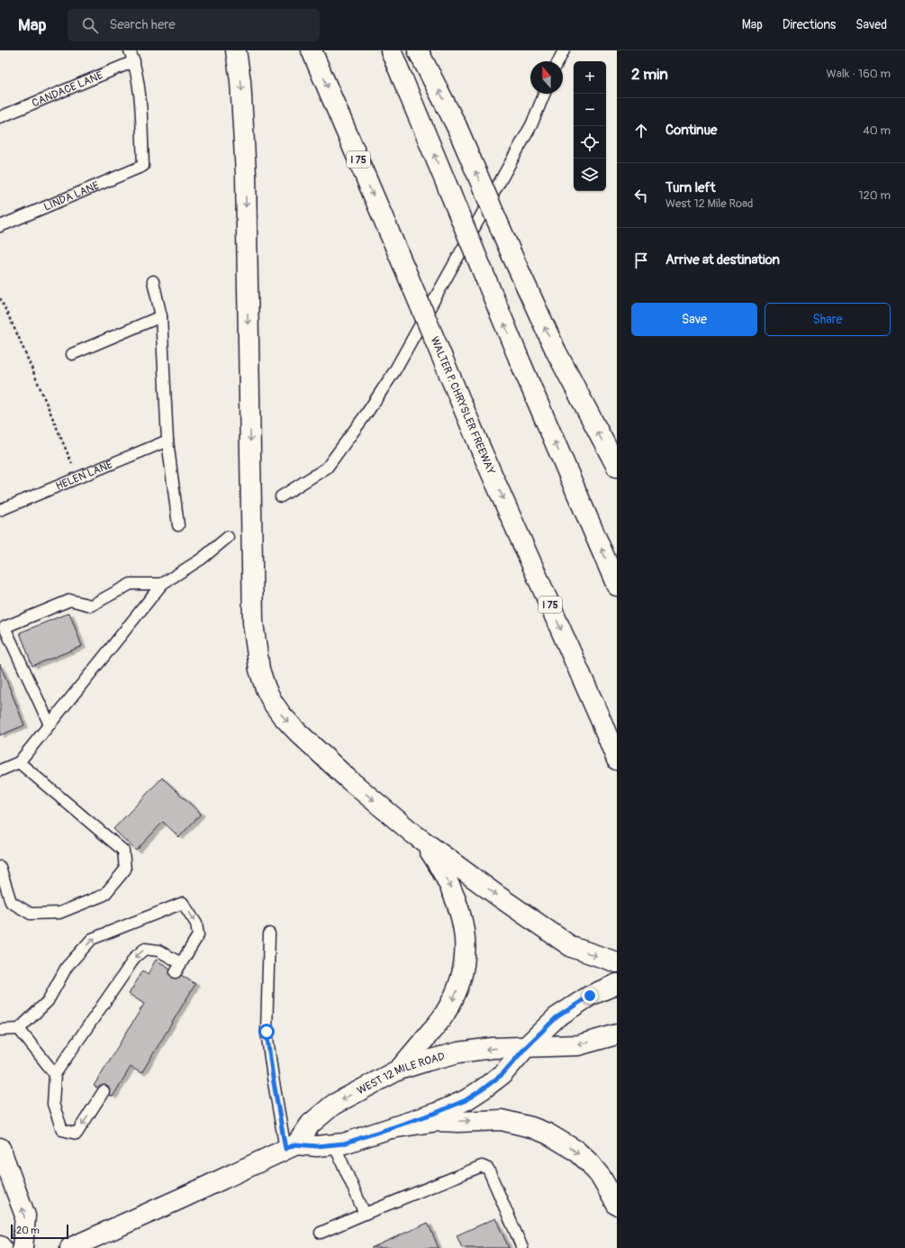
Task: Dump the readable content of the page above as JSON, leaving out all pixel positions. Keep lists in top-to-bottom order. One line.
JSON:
{"streets":{"main road":["I 75","WALTER P. CHRYSLER FREEWAY","WEST 12 MILE ROAD"],"lane":["CANDACE LANE","LINDA LANE","HELEN LANE"]},"crossings":[["CANDACE LANE","LINDA LANE"]],"scale_bar":"20 m","north":"top","page":{"header":"Map","search":"Search here","nav":["Map","Directions","Saved"],"heading":["2 min","Walk · 160 m"],"map_buttons":["+","−"],"list":[["Continue","40 m"],["Turn left","West 12 Mile Road","120 m"],"Arrive at destination"],"buttons":["Save","Share"],"scale":"20 m"}}
